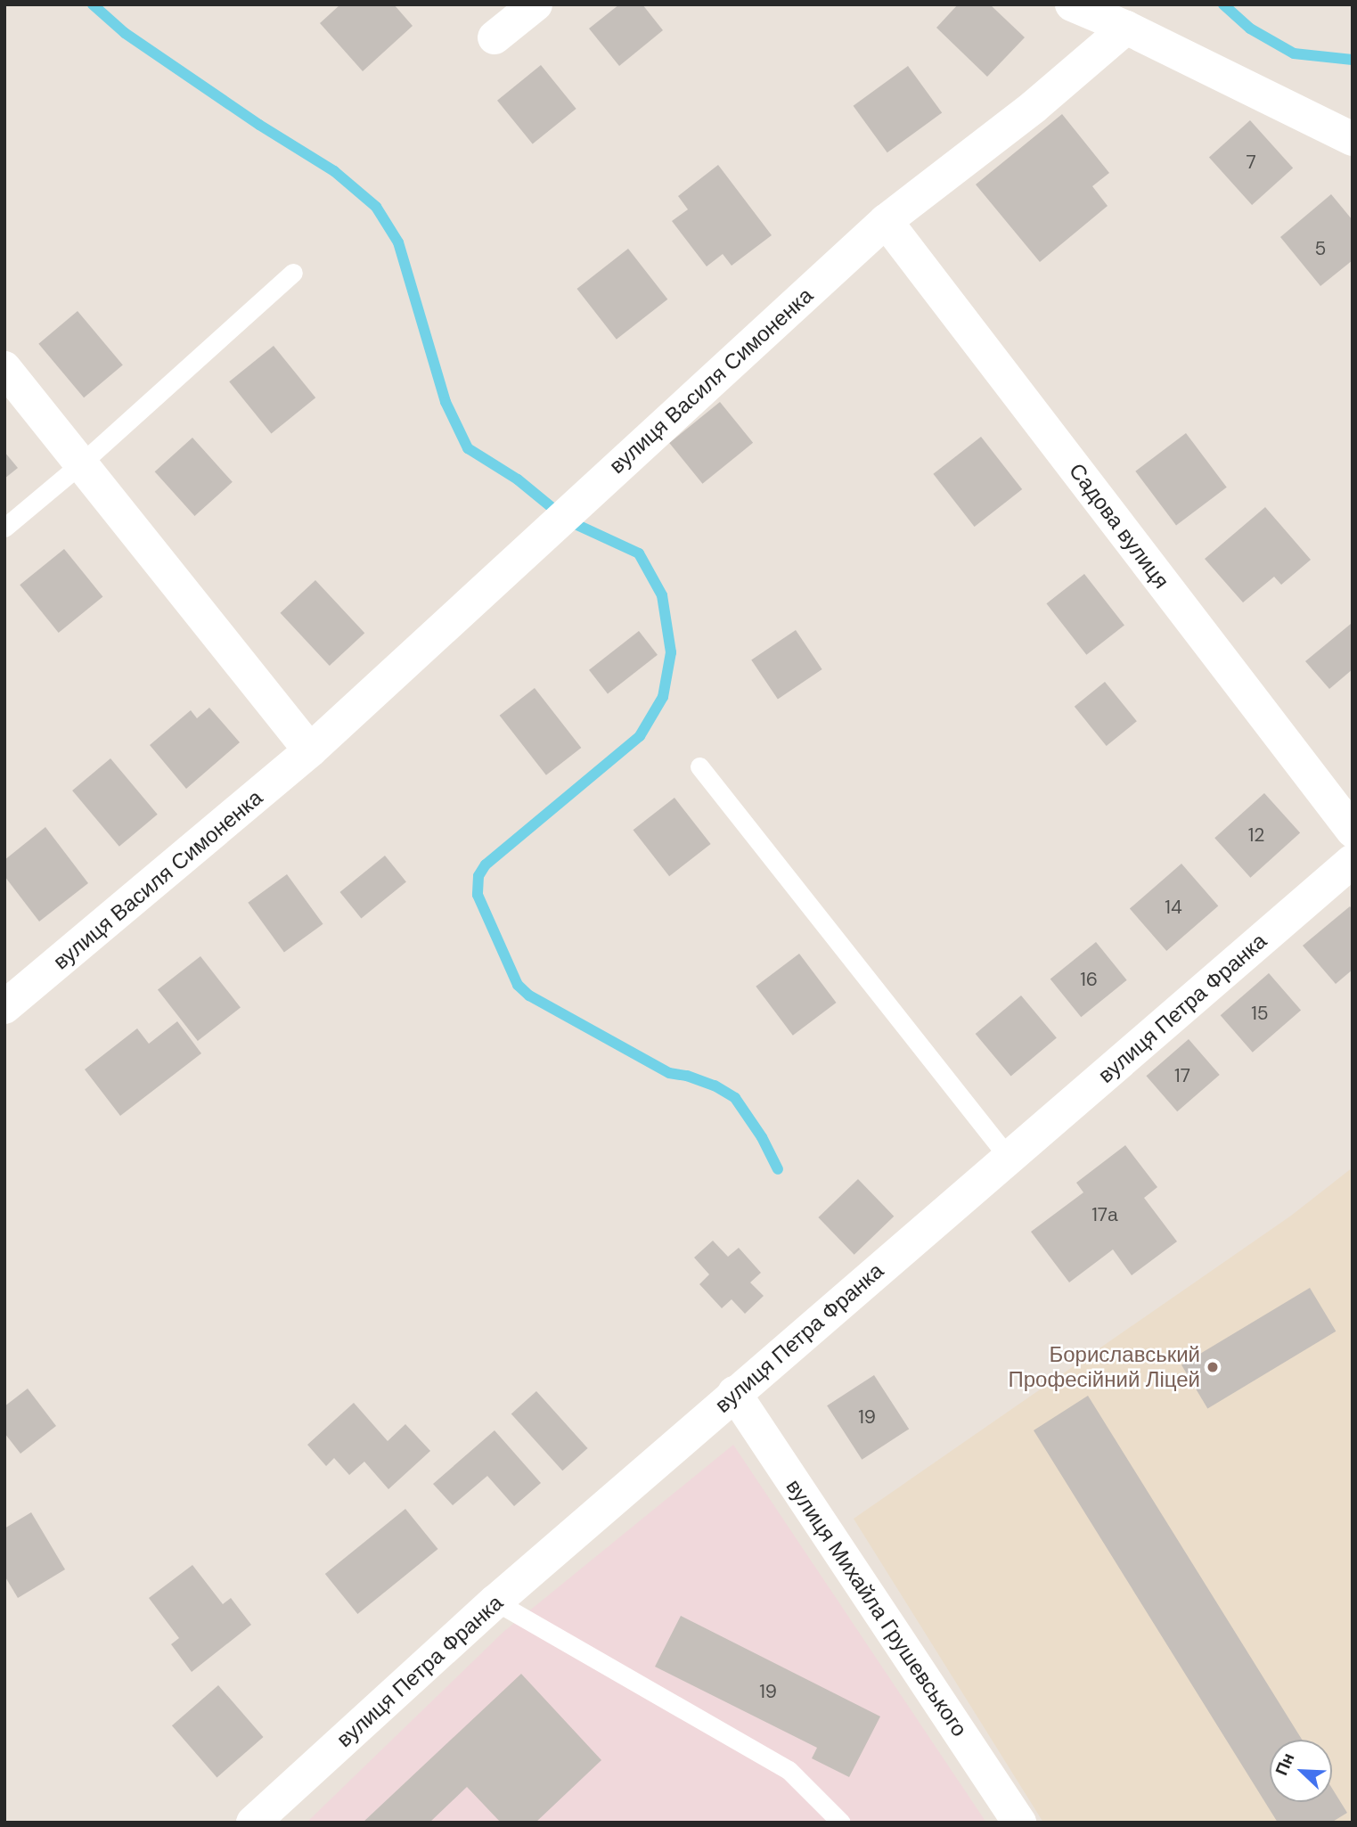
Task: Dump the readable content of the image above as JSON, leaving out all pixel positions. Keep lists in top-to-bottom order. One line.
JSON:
{"streets":{"street":["вулиця Василя Симоненка","Садова вулиця","вулиця Петра Франка","вулиця Михайла Грушевського"]},"crossings":[["вулиця Василя Симоненка","Садова вулиця"],["вулиця Петра Франка","вулиця Михайла Грушевського"]],"places":["Бориславський Професійний Ліцей"],"house_numbers":["7","5","12","14","16","15","17","17а","19","19"],"north":"top left"}
